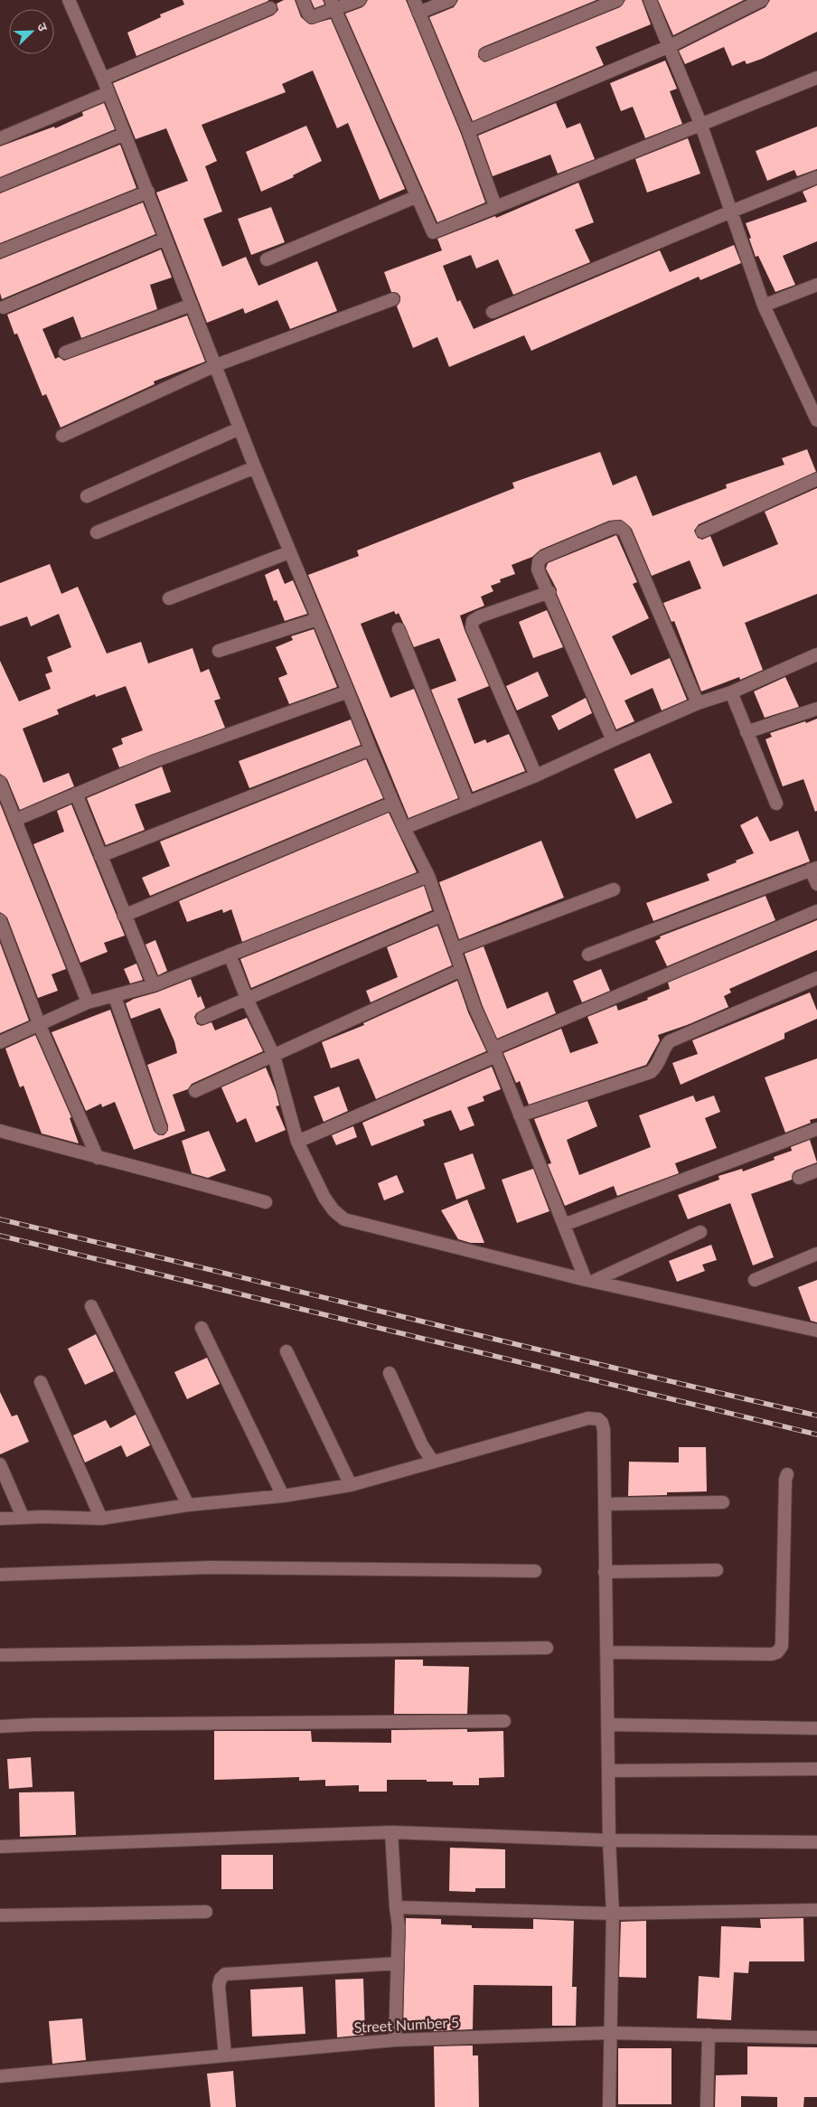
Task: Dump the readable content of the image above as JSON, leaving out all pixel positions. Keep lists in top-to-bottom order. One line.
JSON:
{"streets":{"street":["Street Number 5"]},"north":"top right"}
